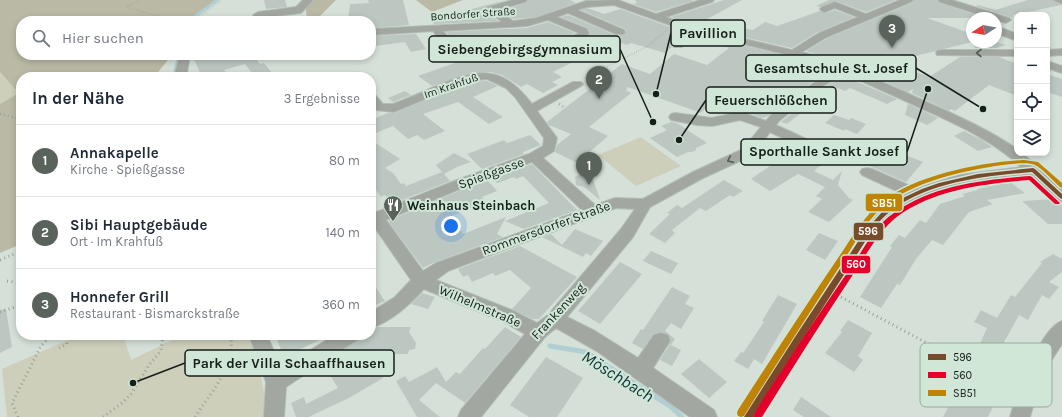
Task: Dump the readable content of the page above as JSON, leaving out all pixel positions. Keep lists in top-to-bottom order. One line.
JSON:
{"streets":{"street":["Bondorfer Straße","Im Krahfuß","Spießgasse","Rommersdorfer Straße","Wilhelmstraße","Frankenweg"]},"crossings":[["Im Krahfuß","Spießgasse"],["Spießgasse","Rommersdorfer Straße"],["Rommersdorfer Straße","Wilhelmstraße"],["Rommersdorfer Straße","Frankenweg"],["Wilhelmstraße","Frankenweg"]],"water":["Möschbach"],"places":{"other":["Sporthalle Sankt Josef","Pavillion","Gesamtschule St. Josef","Siebengebirgsgymnasium","Feuerschlößchen","Park der Villa Schaaffhausen"],"restaurant":["Weinhaus Steinbach"]},"lines":["transit line SB51","transit line 596","transit line 560"],"legend":["596","560","SB51"],"north":"left","page":{"map_buttons":["+","−"],"pins":["3","2","1"],"search":"Hier suchen","heading":["In der Nähe","3 Ergebnisse"],"list":[{"mark":"1","name":"Annakapelle","note":"Kirche · Spießgasse","value":"80 m"},{"mark":"2","name":"Sibi Hauptgebäude","note":"Ort · Im Krahfuß","value":"140 m"},{"mark":"3","name":"Honnefer Grill","note":"Restaurant · Bismarckstraße","value":"360 m"}]}}
